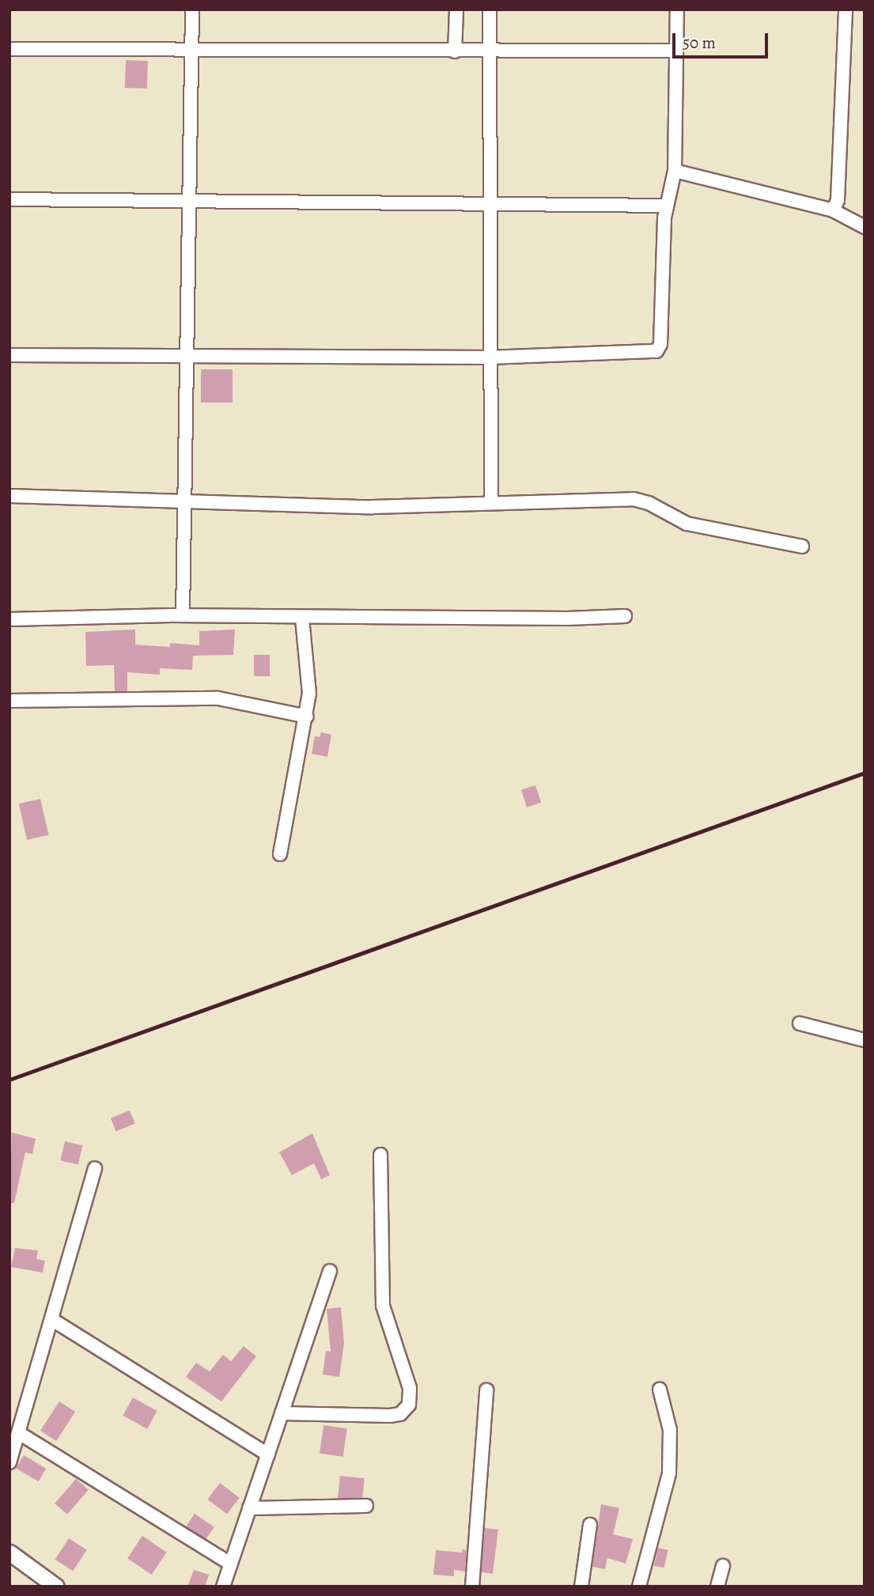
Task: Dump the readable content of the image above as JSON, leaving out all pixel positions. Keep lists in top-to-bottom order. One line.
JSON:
{"scale_bar":"50 m"}
